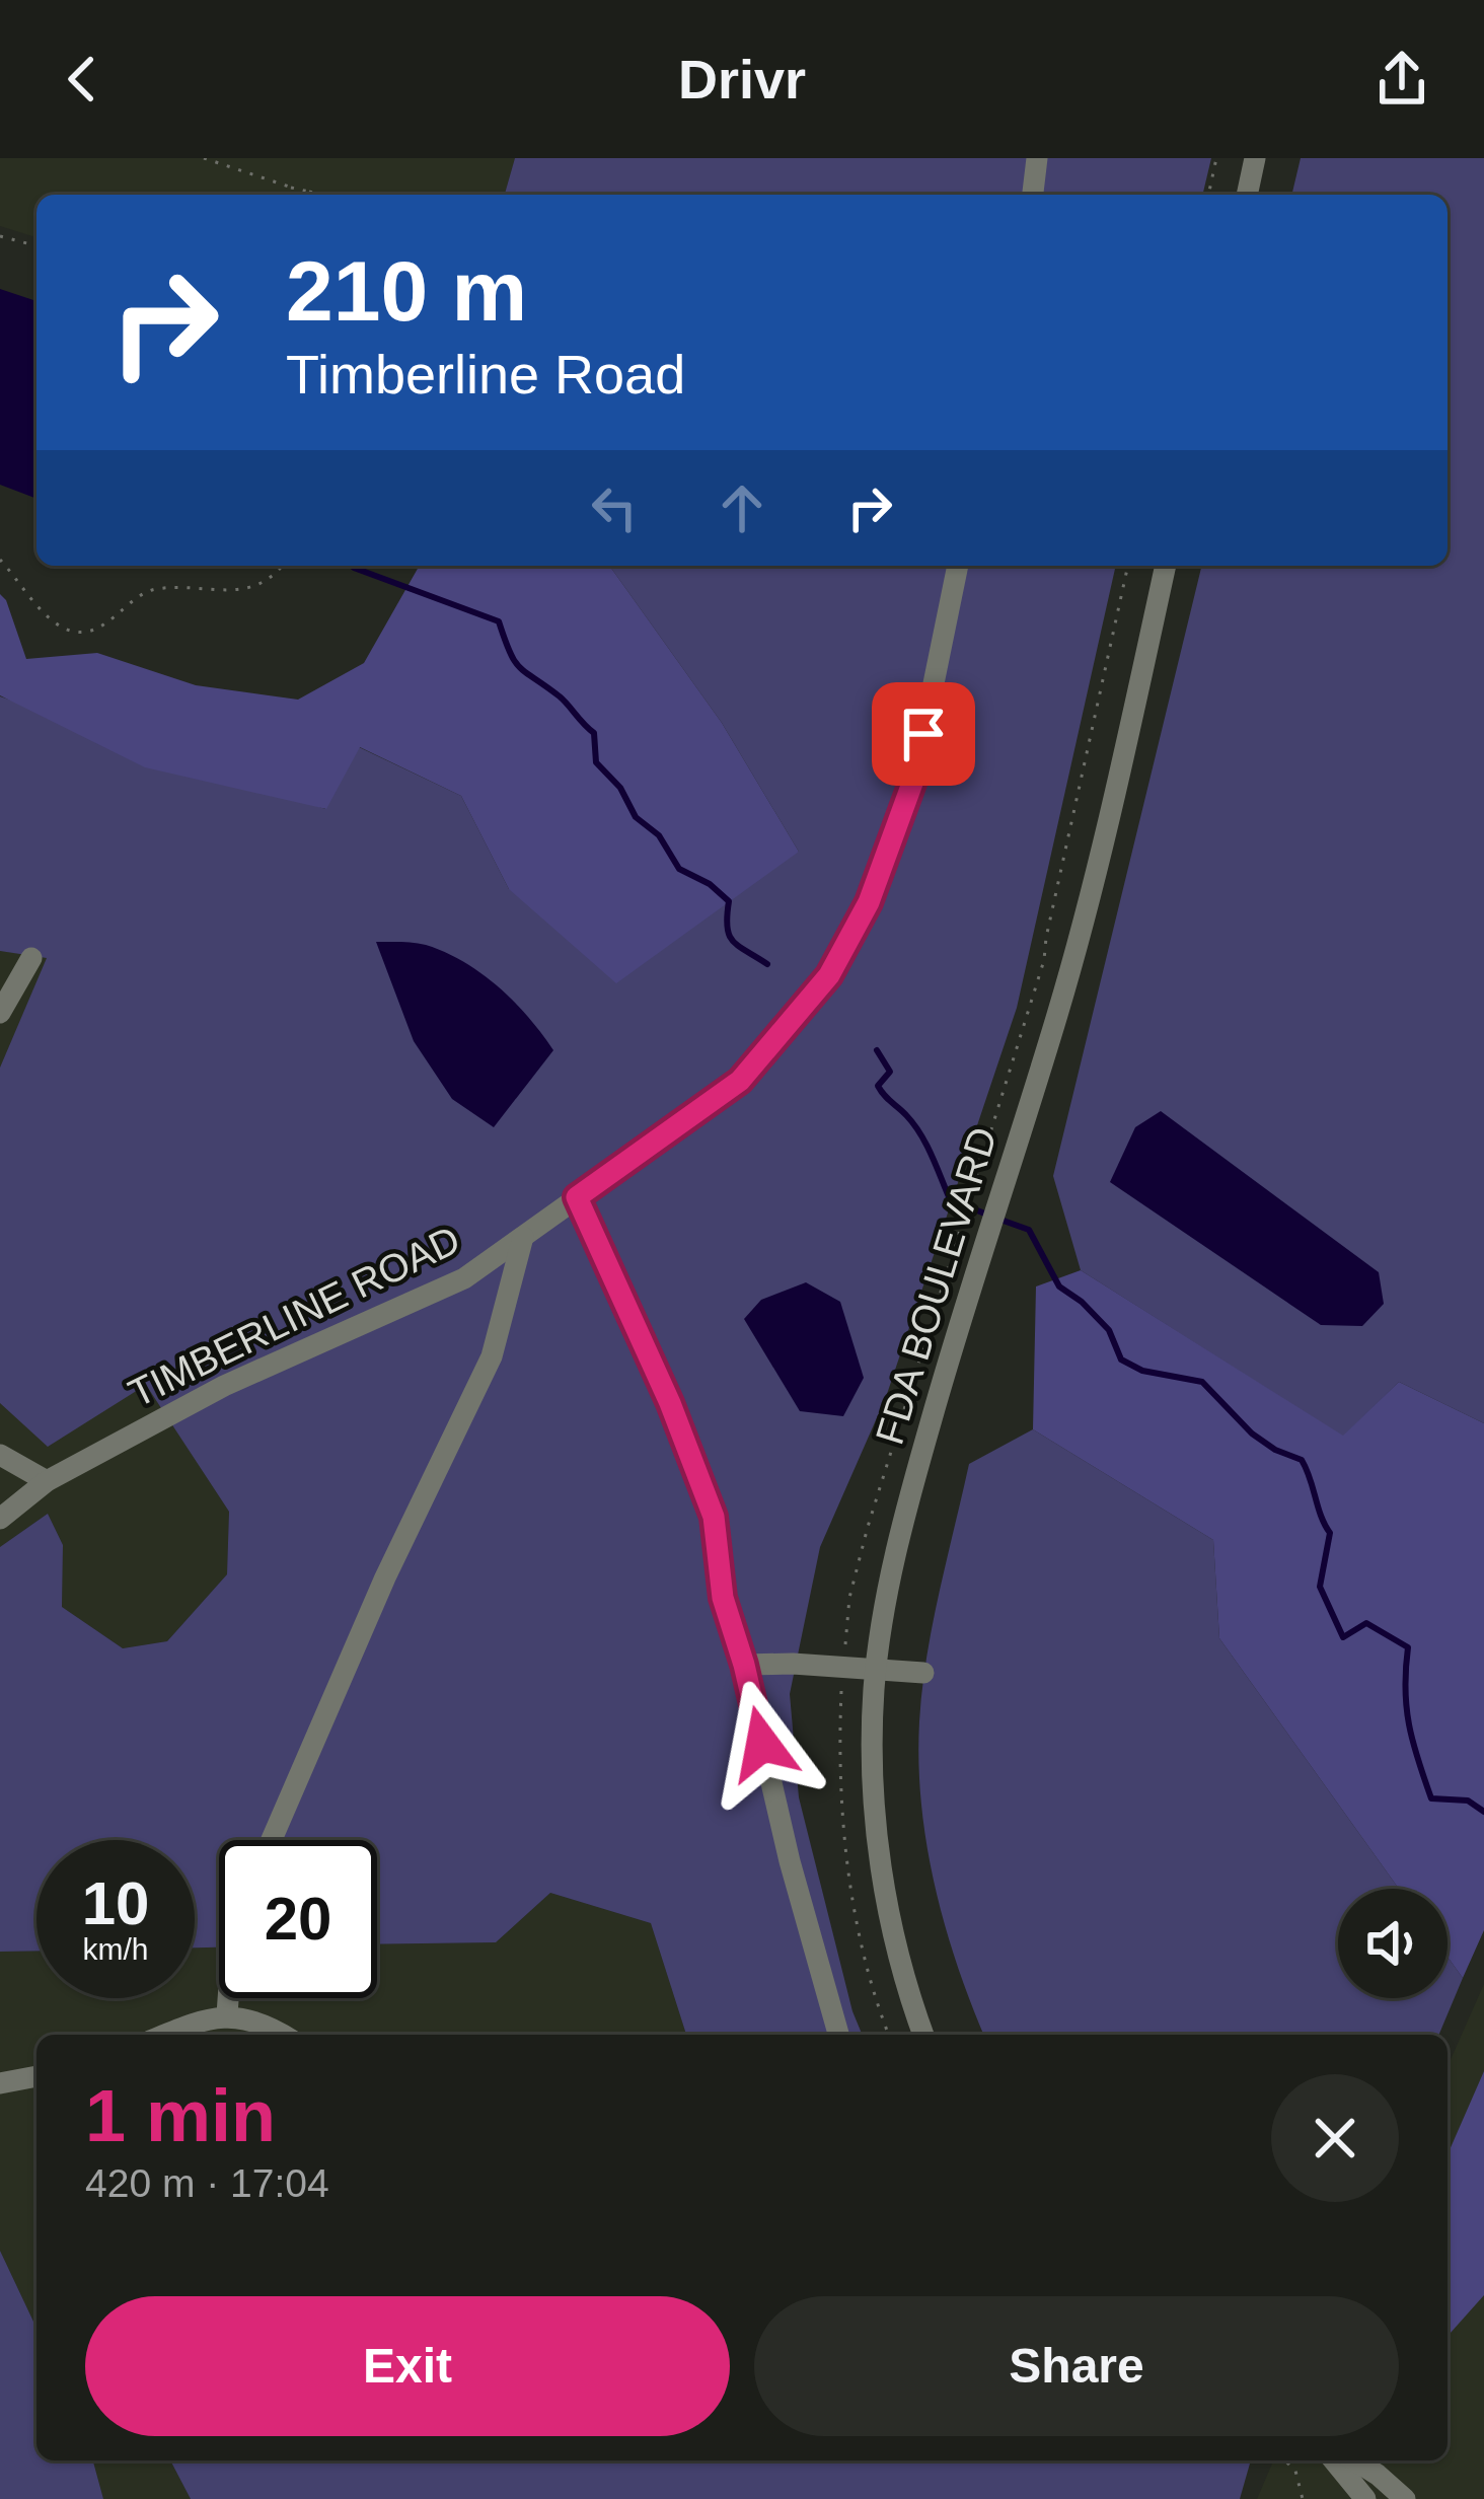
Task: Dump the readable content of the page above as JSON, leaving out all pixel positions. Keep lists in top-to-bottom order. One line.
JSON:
{"streets":{"street":["FDA BOULEVARD","TIMBERLINE ROAD"]},"page":{"header":"Drivr","turn":["210 m","Timberline Road"],"speed":"10 km/h","limit":"20","heading":["1 min","420 m · 17:04"],"buttons":["Exit","Share"]}}
